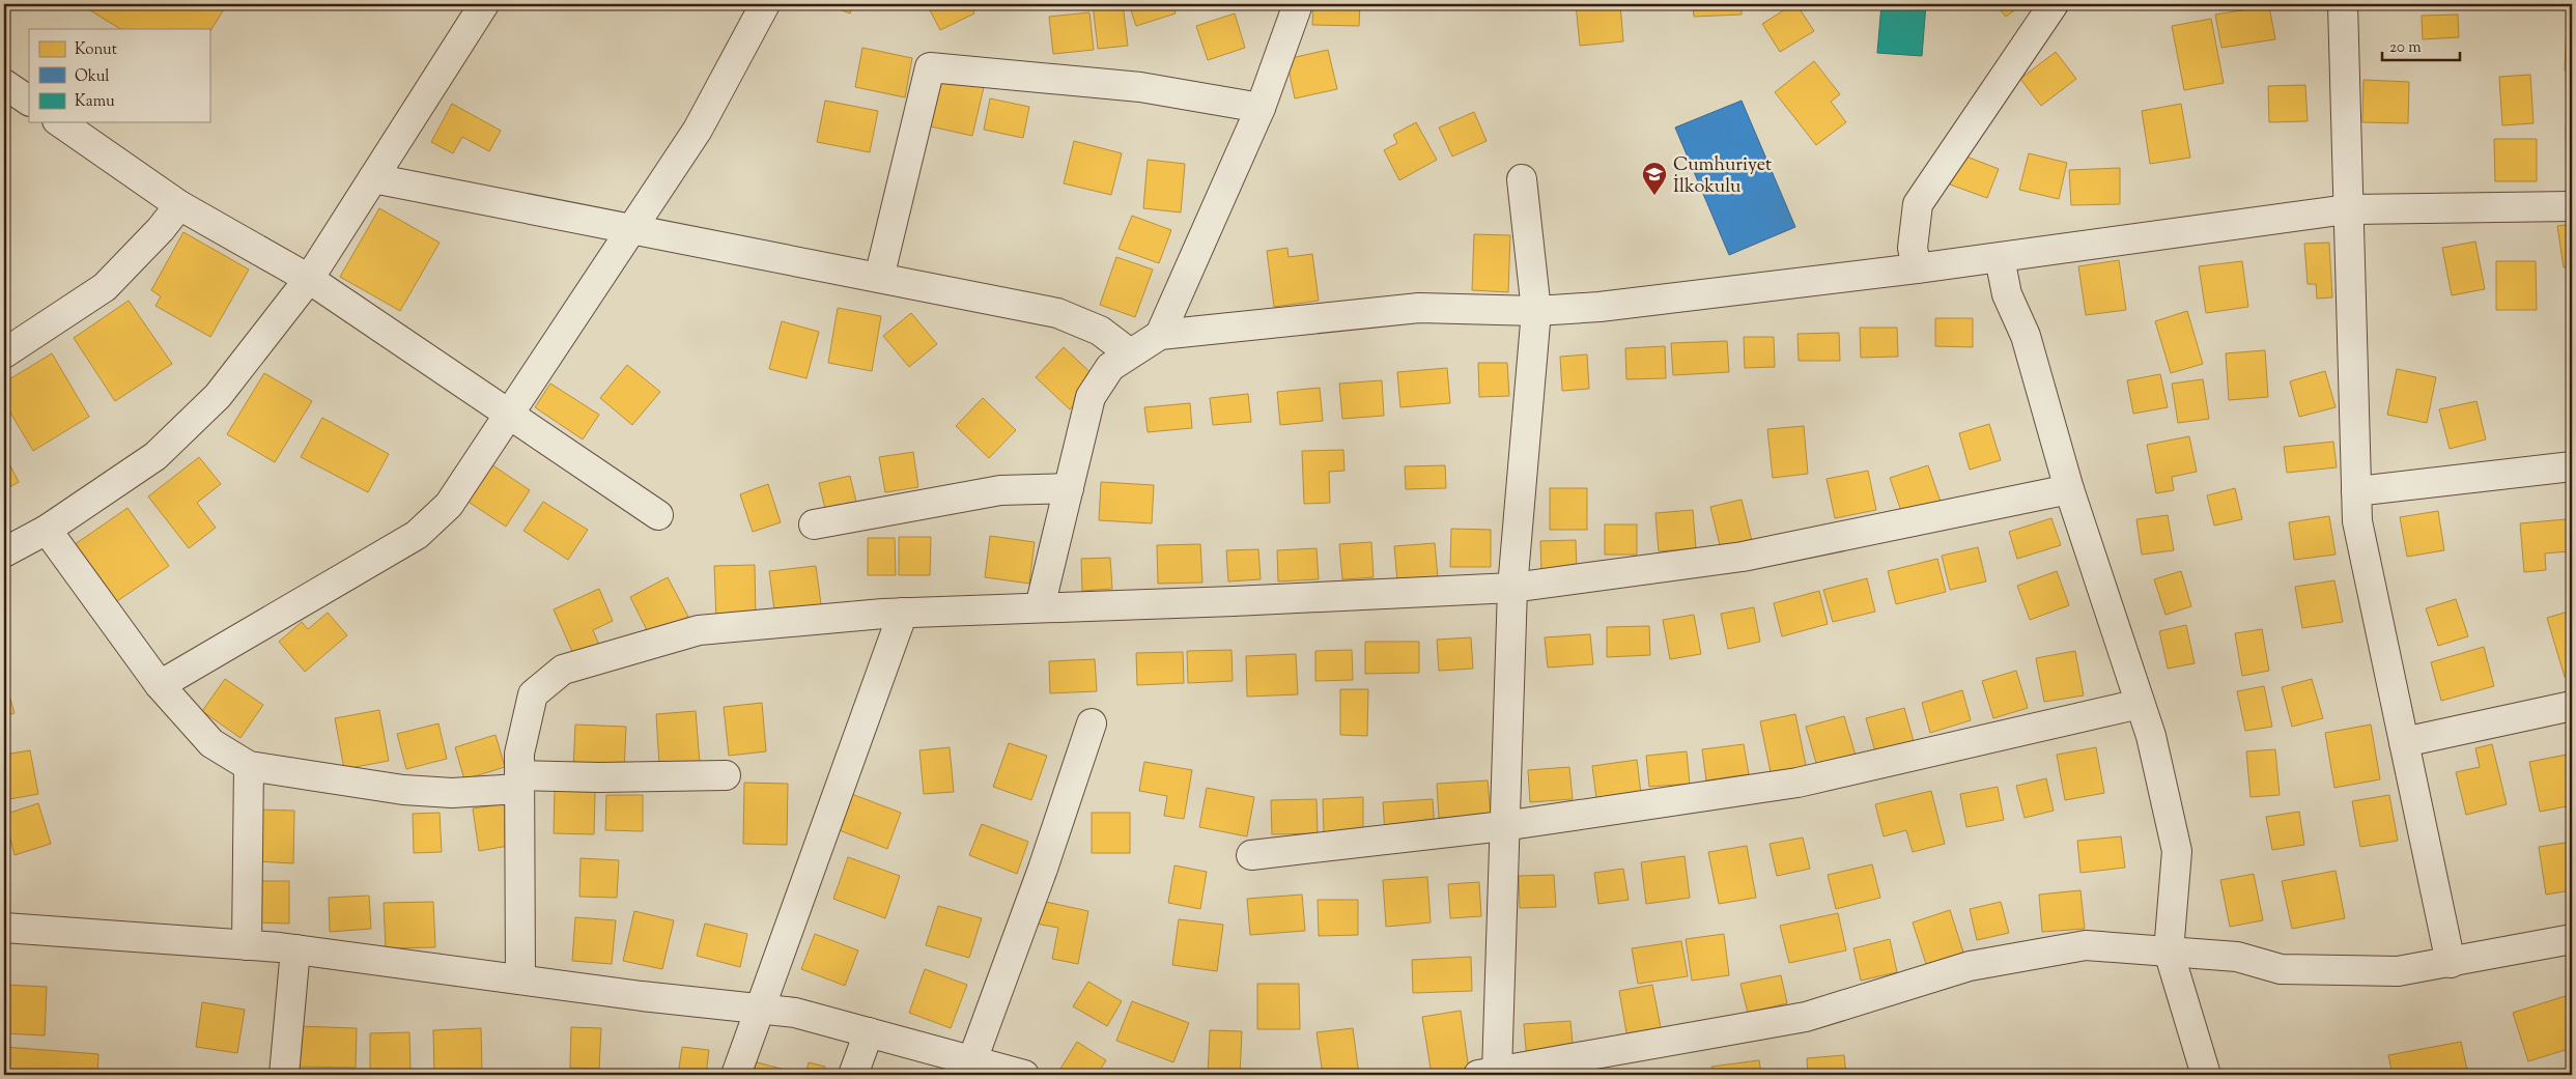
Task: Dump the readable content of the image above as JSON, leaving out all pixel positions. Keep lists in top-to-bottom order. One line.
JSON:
{"places":{"school or university":["Cumhuriyet İlkokulu"]},"legend":["Konut","Okul","Kamu"],"scale_bar":"20 m"}
